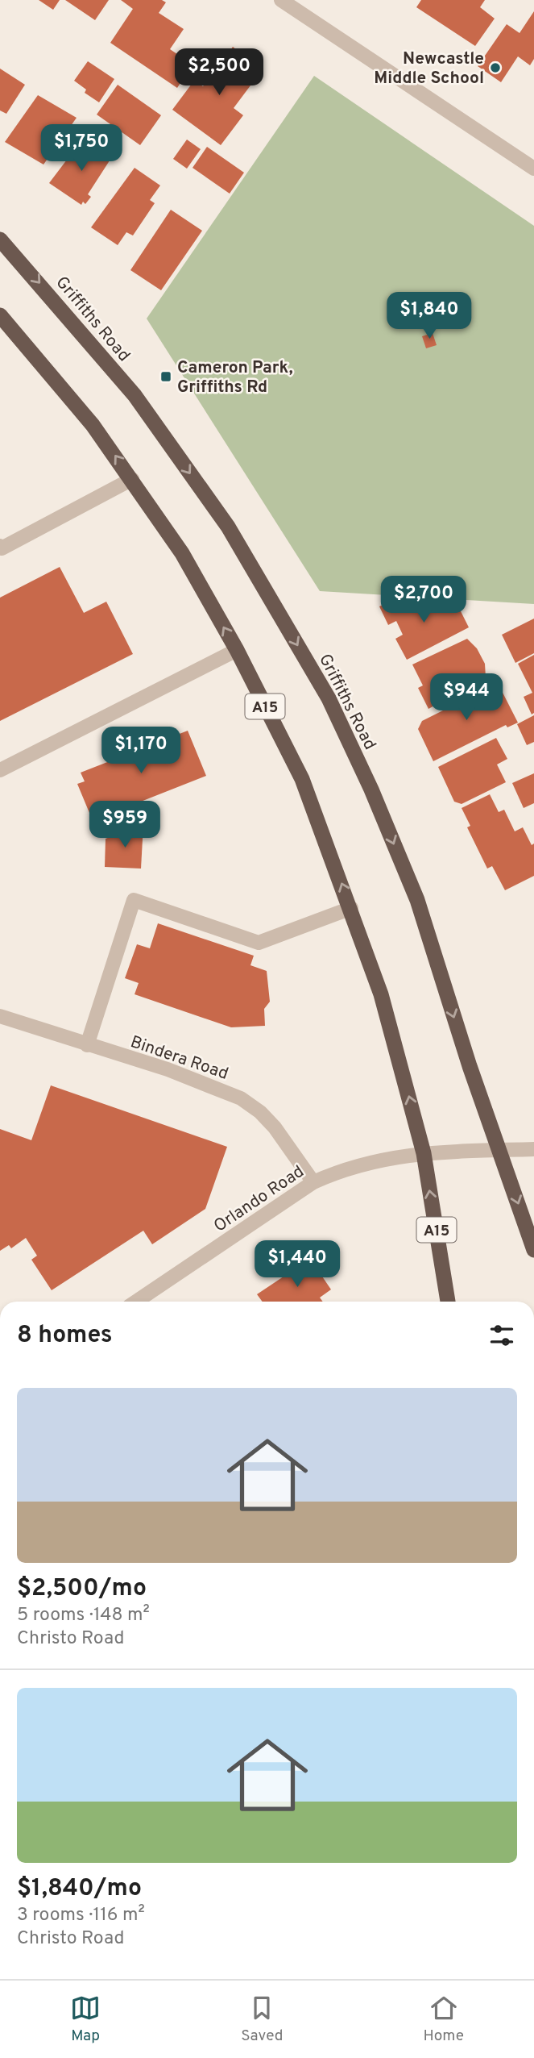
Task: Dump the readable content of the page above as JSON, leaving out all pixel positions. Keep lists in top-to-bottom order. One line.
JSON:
{"streets":{"highway":["Griffiths Road","A15"],"street":["Bindera Road","Orlando Road"]},"crossings":[["Griffiths Road","Orlando Road"],["A15","Orlando Road"],["Bindera Road","Orlando Road"]],"places":{"other":["Newcastle Middle School"],"transit":["Cameron Park, Griffiths Rd"]},"page":{"price":["$2,500","$1,750","$1,840","$2,700","$944","$1,170","$959","$1,440"],"heading":"8 homes","list":[{"name":"$2,500/mo","note":"5 rooms · 148 m² · Christo Road"},{"name":"$1,840/mo","note":"3 rooms · 116 m² · Christo Road"}],"tabs":["Map","Saved","Home"]}}
